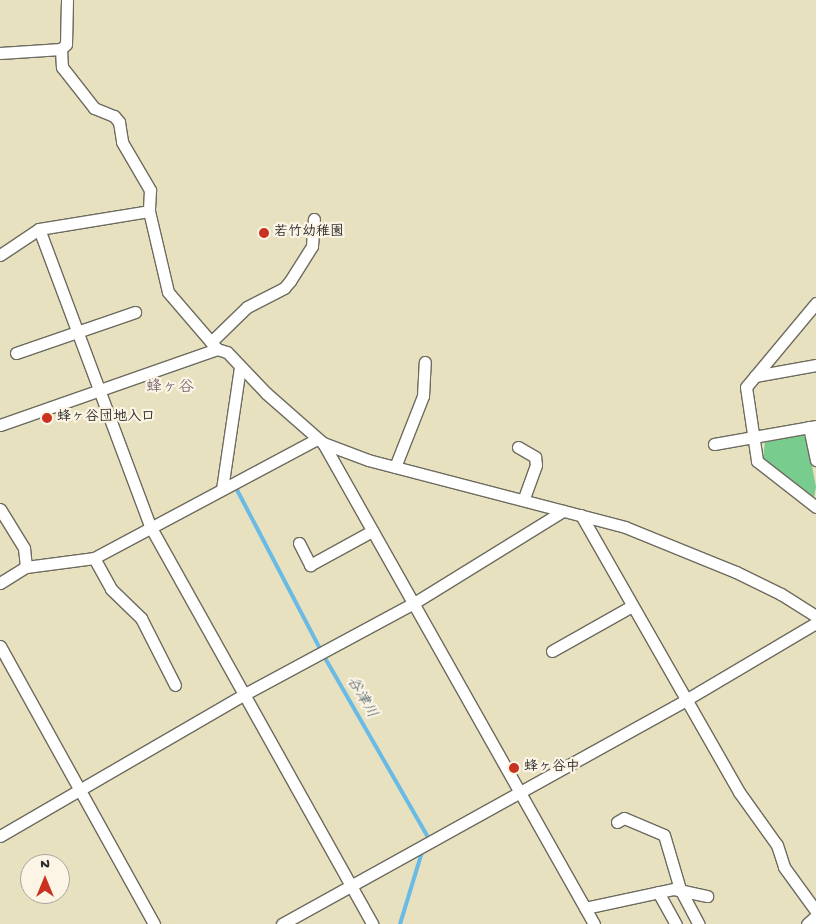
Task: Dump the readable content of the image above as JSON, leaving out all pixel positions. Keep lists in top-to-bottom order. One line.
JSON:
{"districts":["蜂ヶ谷"],"water":["谷津川"],"places":["若竹幼稚園","蜂ヶ谷団地入口","蜂ヶ谷中"],"north":"top"}
